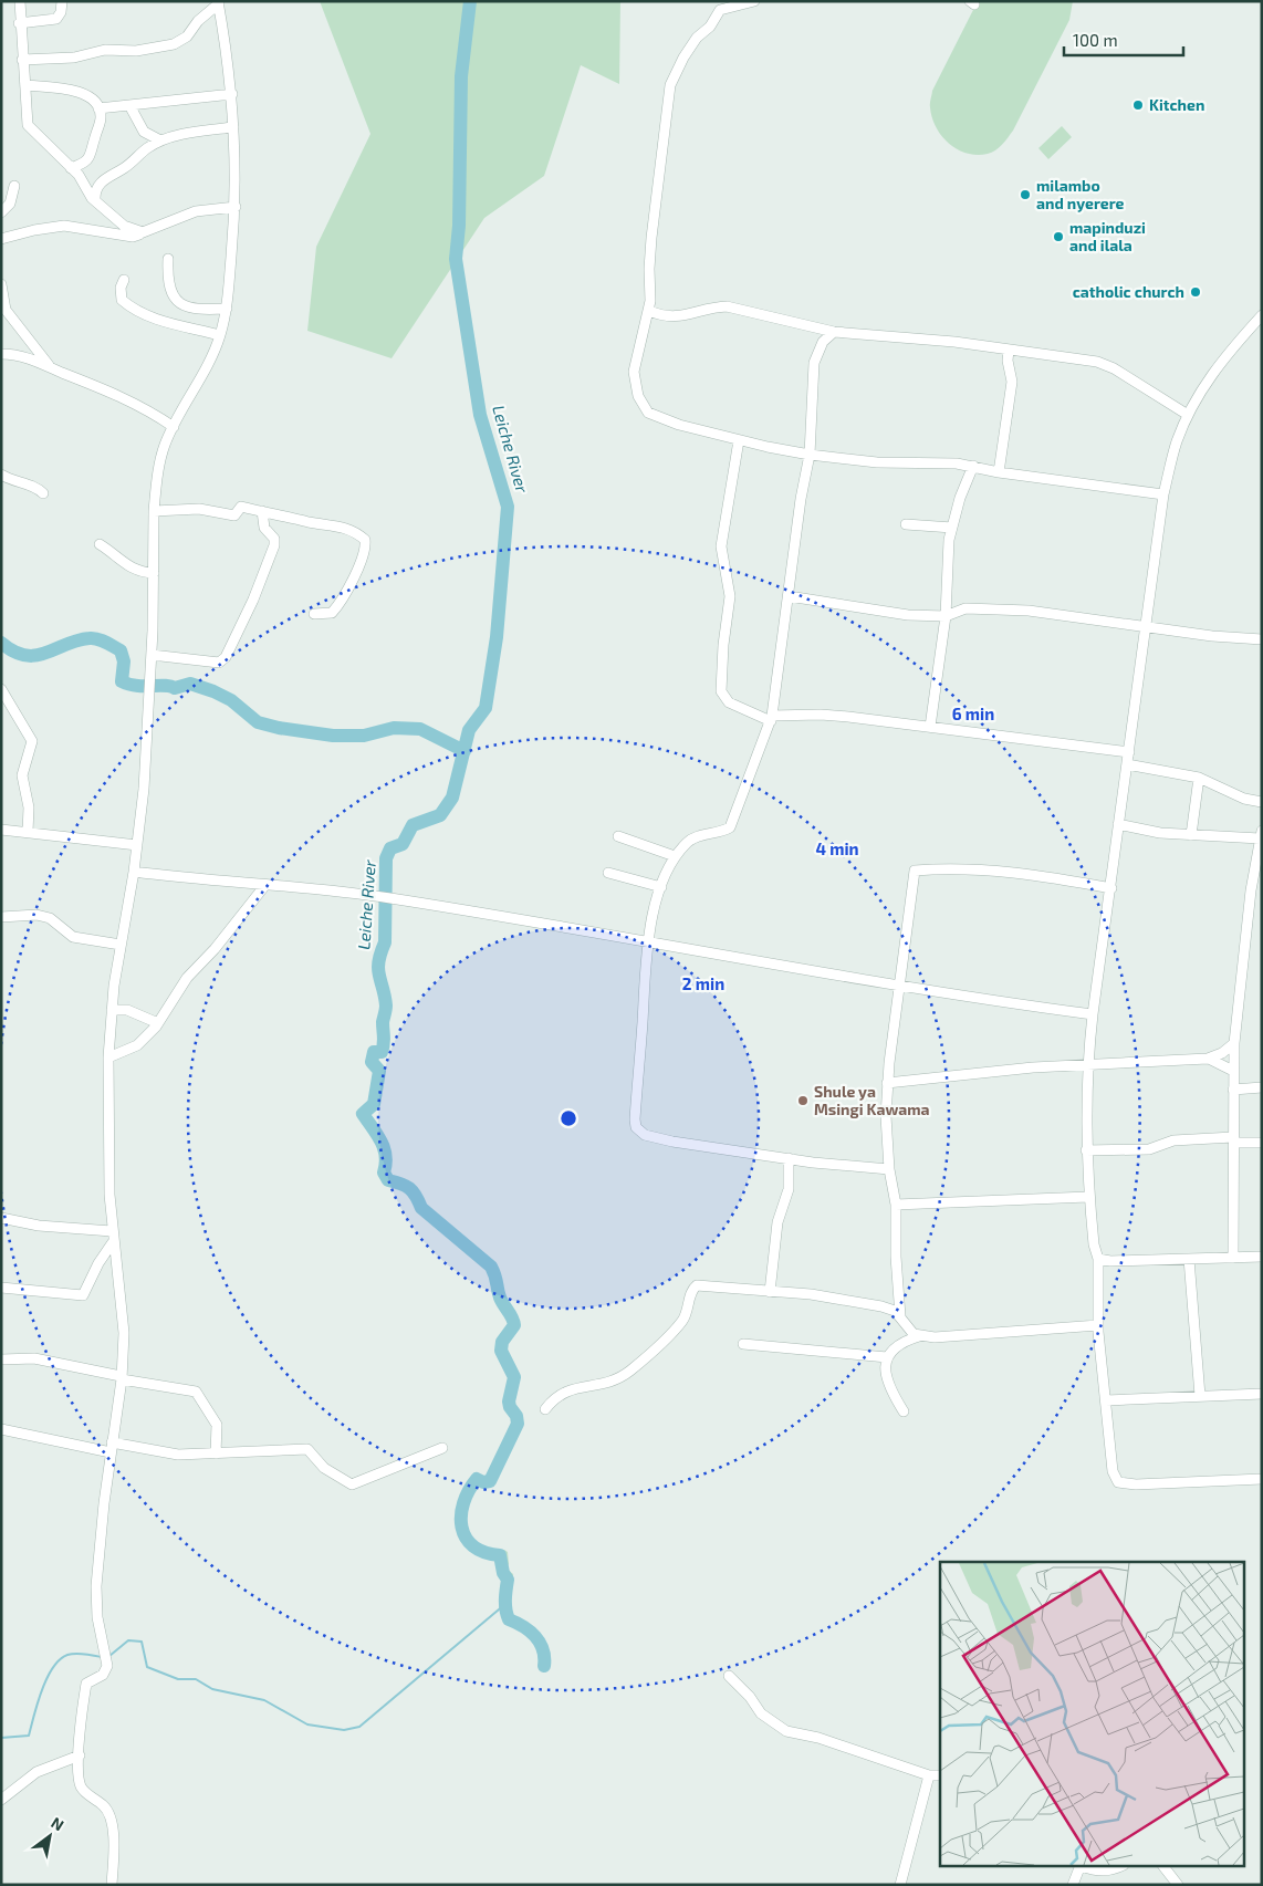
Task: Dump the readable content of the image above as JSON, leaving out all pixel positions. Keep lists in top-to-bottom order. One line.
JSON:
{"water":["Leiche River"],"places":["Kitchen","milambo and nyerere","mapinduzi and ilala","catholic church","Shule ya Msingi Kawama"],"scale_bar":"100 m","north":"top right","rings":["6 min","4 min","2 min"]}
